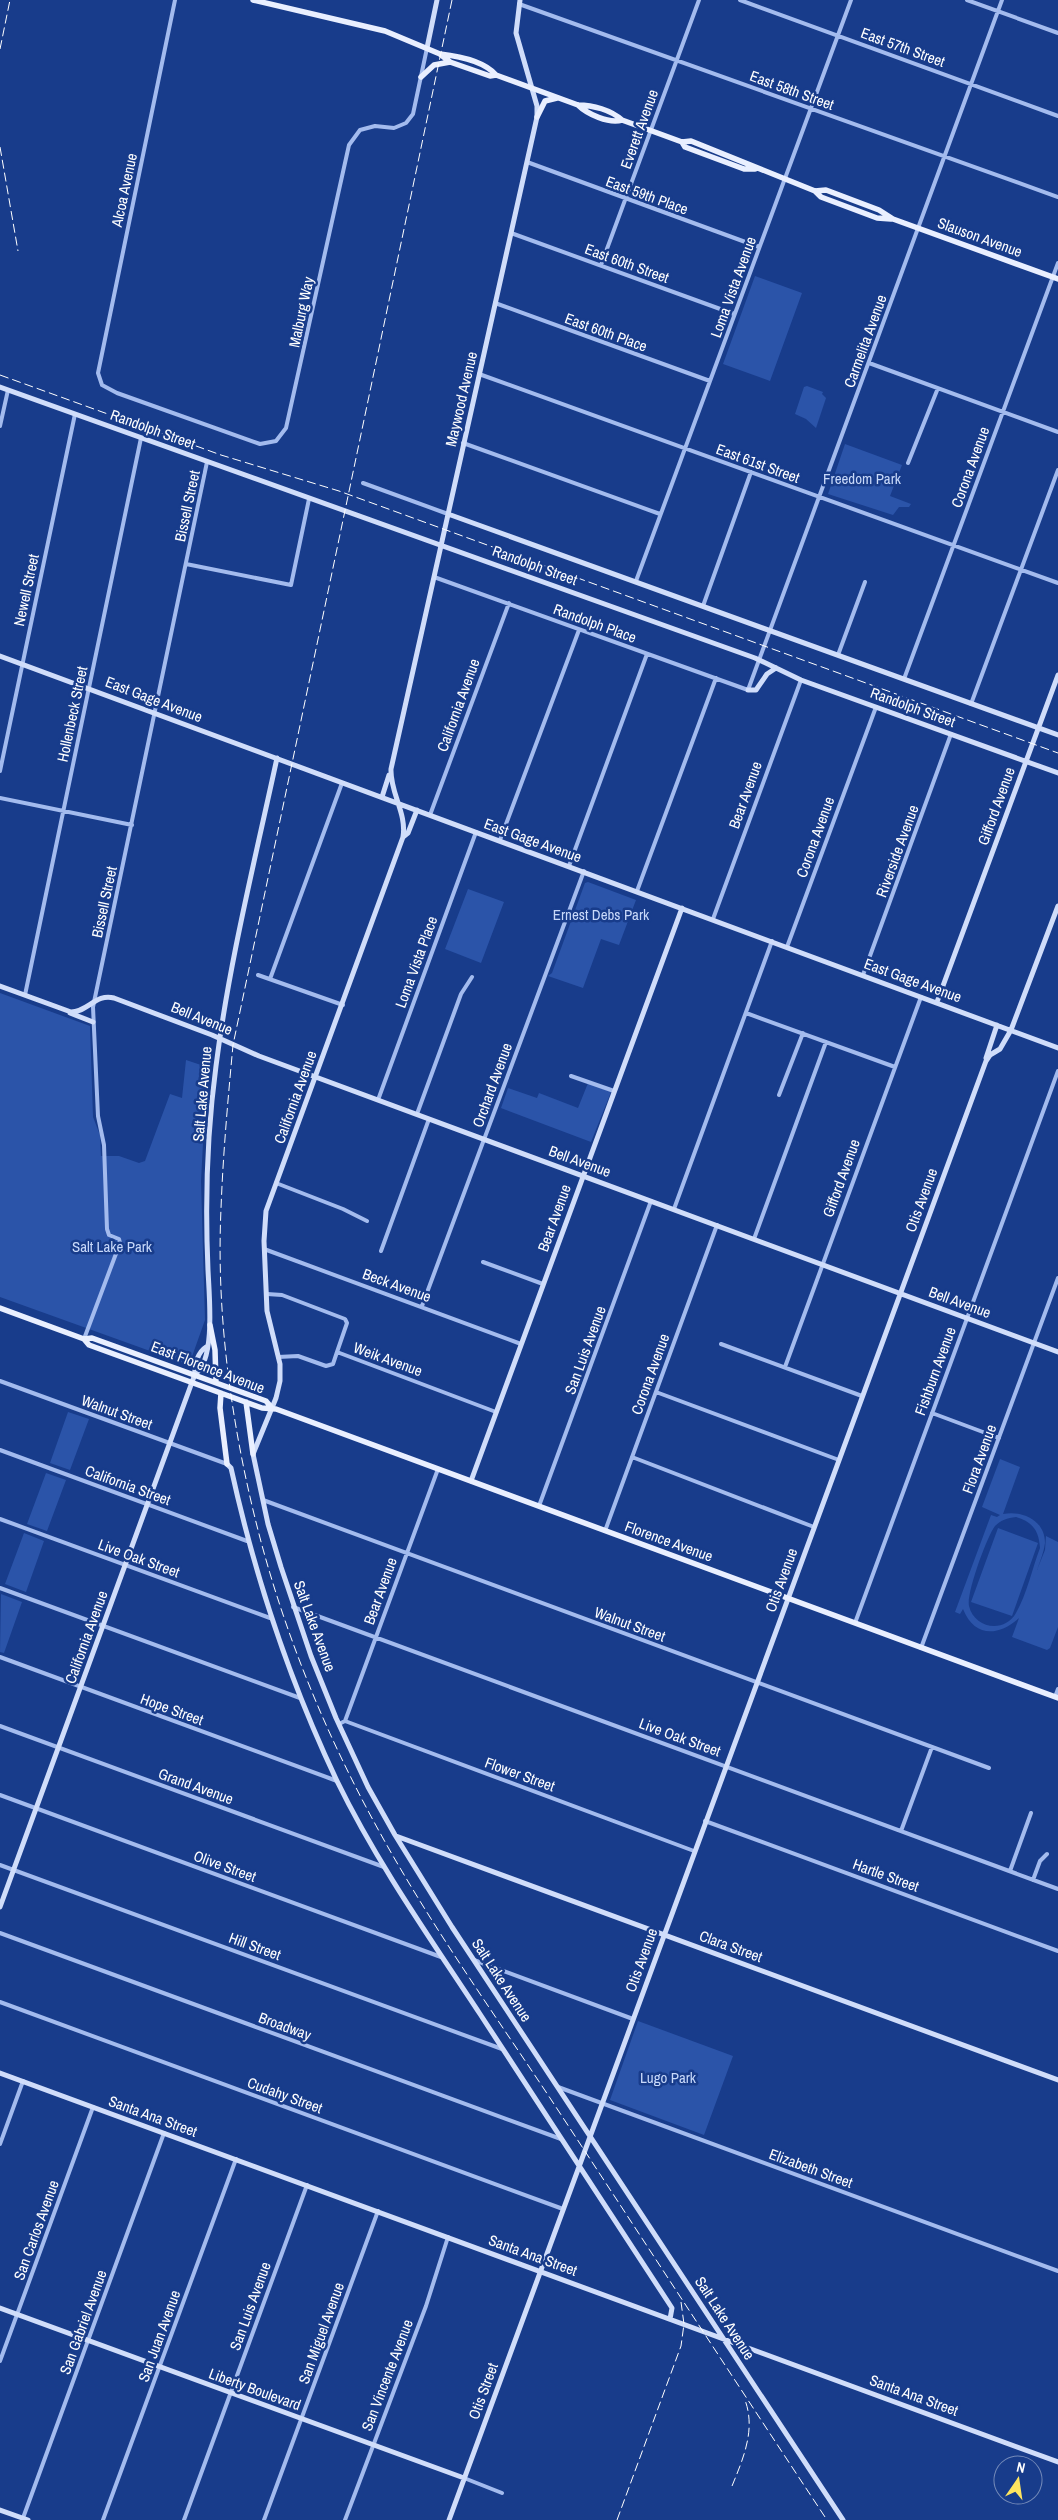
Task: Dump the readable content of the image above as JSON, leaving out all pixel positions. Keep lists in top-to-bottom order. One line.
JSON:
{"streets":{"main road":["Slauson Avenue","East Florence Avenue","Florence Avenue"],"street":["East 57th Street","East 58th Street","Everett Avenue","Alcoa Avenue","East 59th Place","East 60th Street","Loma Vista Avenue","Malburg Way","East 60th Place","Carmelita Avenue","Maywood Avenue","Randolph Street","East 61st Street","Corona Avenue","Bissell Street","Newell Street","Randolph Place","East Gage Avenue","California Avenue","Hollenbeck Street","Bear Avenue","Gifford Avenue","Riverside Avenue","Loma Vista Place","Bell Avenue","Orchard Avenue","Salt Lake Avenue","Otis Avenue","Beck Avenue","San Luis Avenue","Weik Avenue","Fishburn Avenue","Walnut Street","Flora Avenue","California Street","Live Oak Street","Hope Street","Flower Street","Grand Avenue","Olive Street","Hartle Street","Hill Street","Clara Street","Broadway","Cudahy Street","Santa Ana Street","Elizabeth Street","San Carlos Avenue","San Gabriel Avenue","San Miguel Avenue","San Juan Avenue","San Vincente Avenue","Liberty Boulevard","Otis Street"]},"crossings":[["East 57th Street","Loma Vista Avenue"],["East 57th Street","Carmelita Avenue"],["East 58th Street","Everett Avenue"],["East 58th Street","Loma Vista Avenue"],["East 58th Street","Carmelita Avenue"],["East 58th Street","Maywood Avenue"],["Everett Avenue","East 59th Place"],["Everett Avenue","Slauson Avenue"],["Everett Avenue","East 60th Street"],["Alcoa Avenue","Malburg Way"],["East 59th Place","Loma Vista Avenue"],["East 59th Place","Maywood Avenue"],["Slauson Avenue","Loma Vista Avenue"],["Slauson Avenue","Malburg Way"],["Slauson Avenue","Carmelita Avenue"],["Slauson Avenue","Maywood Avenue"],["Slauson Avenue","Corona Avenue"],["East 60th Street","Loma Vista Avenue"],["East 60th Street","Maywood Avenue"],["Loma Vista Avenue","East 60th Place"],["Loma Vista Avenue","Randolph Street"],["Loma Vista Avenue","East 61st Street"],["East 60th Place","Maywood Avenue"],["Carmelita Avenue","Randolph Street"],["Carmelita Avenue","East 61st Street"],["Carmelita Avenue","Randolph Place"],["Maywood Avenue","Randolph Street"],["Maywood Avenue","East 61st Street"],["Maywood Avenue","Randolph Place"],["Maywood Avenue","East Gage Avenue"],["Maywood Avenue","California Avenue"],["Randolph Street","Corona Avenue"],["Randolph Street","Bissell Street"],["Randolph Street","Newell Street"],["Randolph Street","Hollenbeck Street"],["Randolph Street","Bear Avenue"],["Randolph Street","Gifford Avenue"],["Randolph Street","Riverside Avenue"],["East 61st Street","Corona Avenue"],["Corona Avenue","East Gage Avenue"],["Corona Avenue","Bell Avenue"],["Corona Avenue","Florence Avenue"],["Bissell Street","East Gage Avenue"],["Bissell Street","Bell Avenue"],["Bissell Street","East Florence Avenue"],["Newell Street","East Gage Avenue"],["Randolph Place","California Avenue"],["East Gage Avenue","California Avenue"],["East Gage Avenue","Hollenbeck Street"],["East Gage Avenue","Bear Avenue"],["East Gage Avenue","Gifford Avenue"],["East Gage Avenue","Riverside Avenue"],["East Gage Avenue","Loma Vista Place"],["East Gage Avenue","Orchard Avenue"],["East Gage Avenue","Salt Lake Avenue"],["East Gage Avenue","Otis Avenue"],["California Avenue","Bell Avenue"],["California Avenue","Salt Lake Avenue"],["California Avenue","Beck Avenue"],["California Avenue","Weik Avenue"],["California Avenue","East Florence Avenue"],["California Avenue","Walnut Street"],["California Avenue","California Street"],["California Avenue","Florence Avenue"],["California Avenue","Live Oak Street"],["California Avenue","Hope Street"],["California Avenue","Grand Avenue"],["California Avenue","Olive Street"],["California Avenue","Hill Street"],["Bear Avenue","Bell Avenue"],["Bear Avenue","Beck Avenue"],["Bear Avenue","Weik Avenue"],["Bear Avenue","Walnut Street"],["Bear Avenue","Florence Avenue"],["Bear Avenue","Live Oak Street"],["Bear Avenue","Flower Street"],["Gifford Avenue","Bell Avenue"],["Loma Vista Place","Bell Avenue"],["Bell Avenue","Orchard Avenue"],["Bell Avenue","Salt Lake Avenue"],["Bell Avenue","Otis Avenue"],["Bell Avenue","San Luis Avenue"],["Bell Avenue","Fishburn Avenue"],["Bell Avenue","Flora Avenue"],["Orchard Avenue","Beck Avenue"],["Salt Lake Avenue","Otis Avenue"],["Salt Lake Avenue","East Florence Avenue"],["Salt Lake Avenue","Walnut Street"],["Salt Lake Avenue","Live Oak Street"],["Salt Lake Avenue","Clara Street"],["Salt Lake Avenue","Santa Ana Street"],["Salt Lake Avenue","Elizabeth Street"],["Otis Avenue","Walnut Street"],["Otis Avenue","Florence Avenue"],["Otis Avenue","Live Oak Street"],["Otis Avenue","Flower Street"],["Otis Avenue","Hartle Street"],["Otis Avenue","Clara Street"],["Otis Avenue","Cudahy Street"],["Otis Avenue","Santa Ana Street"],["Otis Avenue","Elizabeth Street"],["Otis Avenue","Otis Street"],["San Luis Avenue","Florence Avenue"],["San Luis Avenue","Santa Ana Street"],["San Luis Avenue","Liberty Boulevard"],["East Florence Avenue","Florence Avenue"],["Fishburn Avenue","Florence Avenue"],["Flora Avenue","Florence Avenue"],["Santa Ana Street","San Carlos Avenue"],["Santa Ana Street","San Gabriel Avenue"],["Santa Ana Street","San Miguel Avenue"],["Santa Ana Street","San Juan Avenue"],["Santa Ana Street","San Vincente Avenue"],["Santa Ana Street","Otis Street"],["San Carlos Avenue","Liberty Boulevard"],["San Gabriel Avenue","Liberty Boulevard"],["San Miguel Avenue","Liberty Boulevard"],["San Juan Avenue","Liberty Boulevard"],["San Vincente Avenue","Liberty Boulevard"],["Liberty Boulevard","Otis Street"]],"parks":["Freedom Park","Ernest Debs Park","Salt Lake Park","Lugo Park"],"north":"top"}
